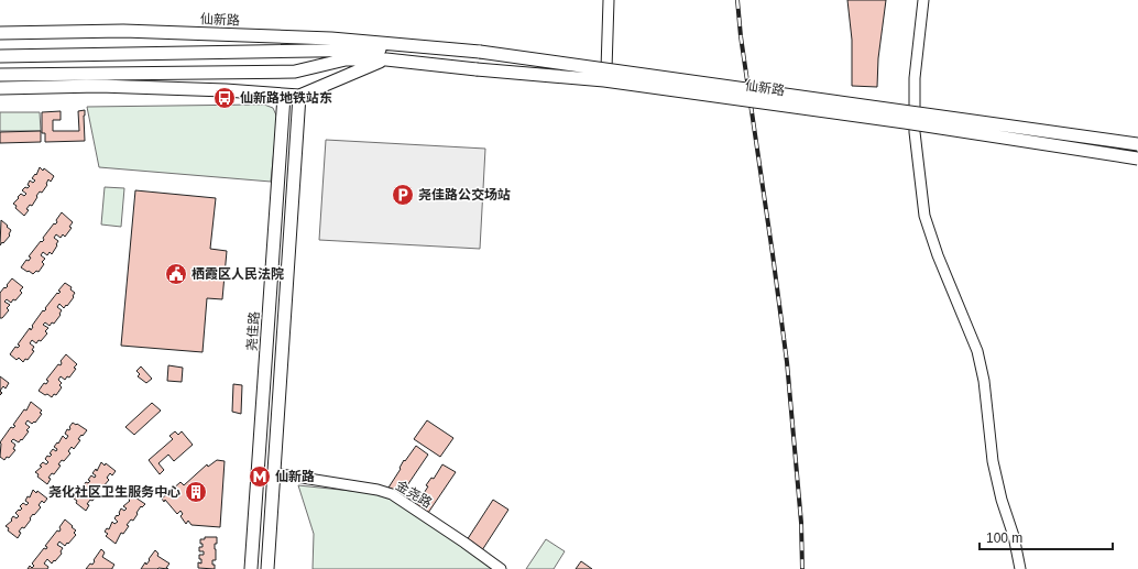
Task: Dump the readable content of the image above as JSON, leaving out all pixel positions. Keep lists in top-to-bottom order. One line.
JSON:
{"streets":{"main road":["仙新路","尧佳路"],"street":["金尧路"]},"crossings":[["仙新路","尧佳路"]],"places":{"bus stop":["仙新路地铁站东"],"parking":["尧佳路公交场站"],"public building":["栖霞区人民法院"],"metro station":["仙新路"],"building":["尧化社区卫生服务中心"]},"scale_bar":"100 m"}
